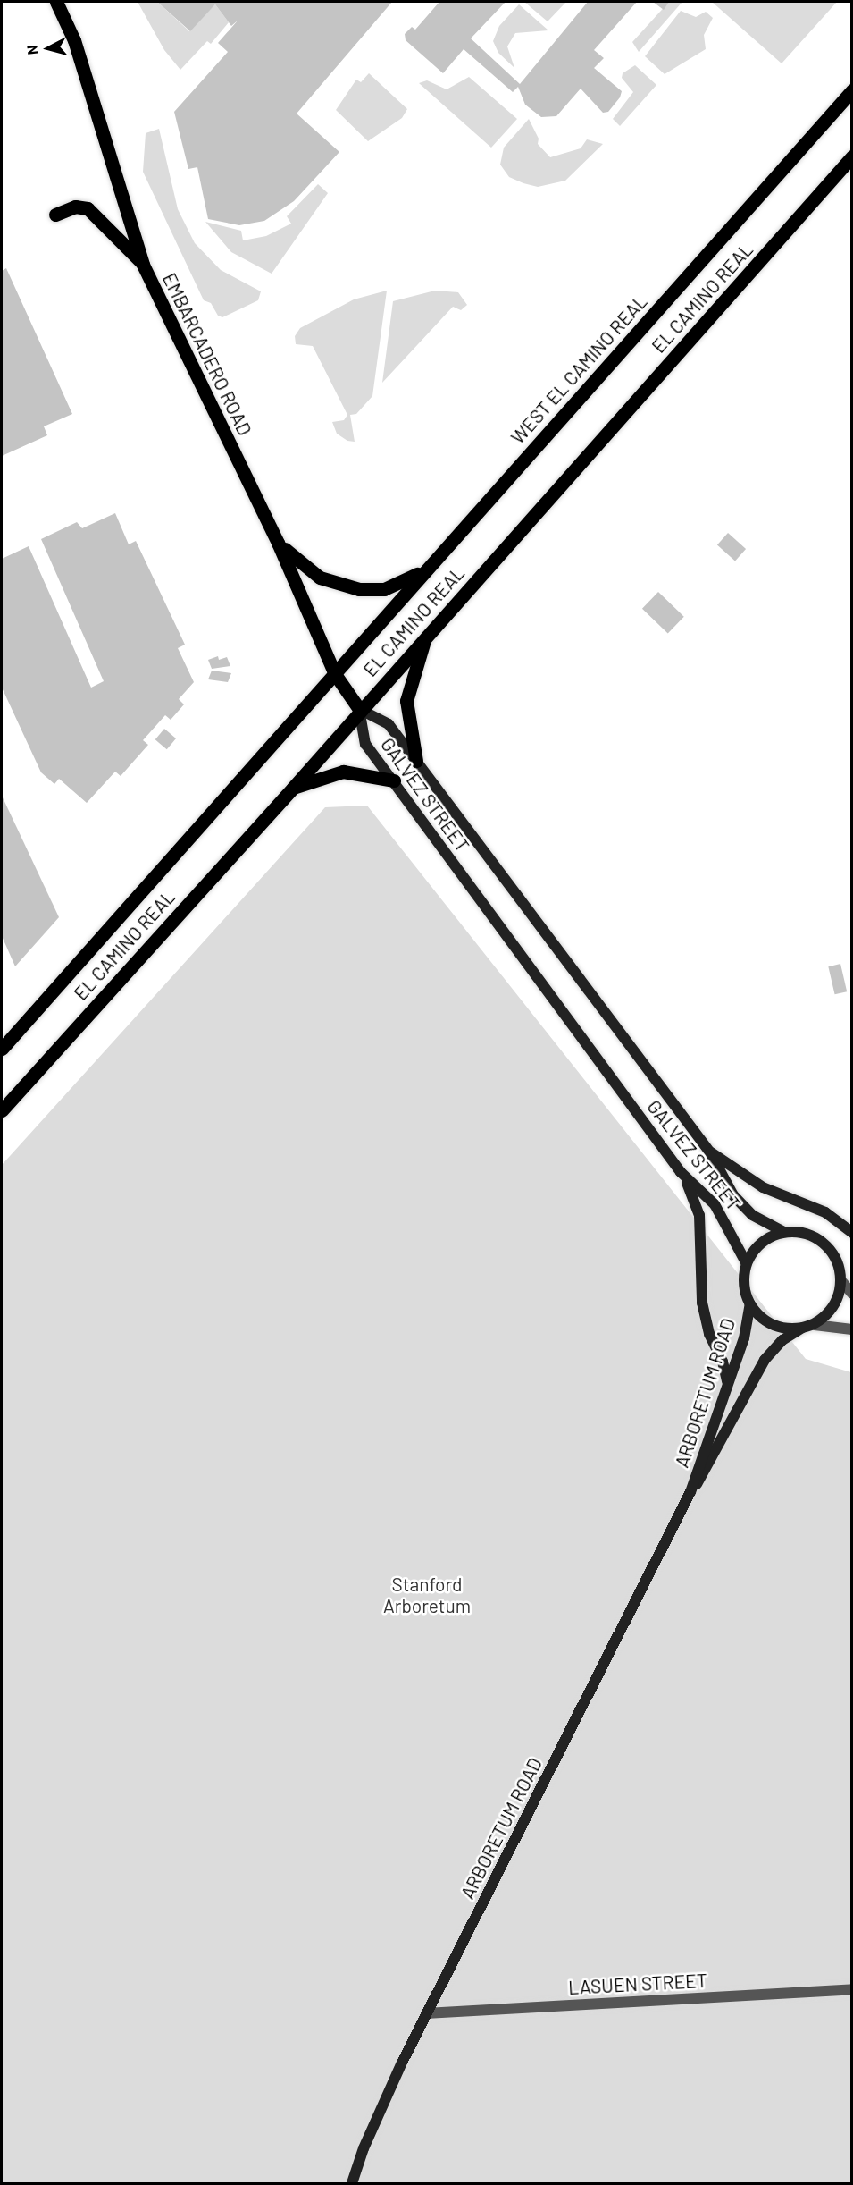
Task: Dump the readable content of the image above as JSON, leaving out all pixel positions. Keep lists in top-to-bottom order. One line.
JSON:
{"streets":{"main road":["EL CAMINO REAL","EMBARCADERO ROAD","WEST EL CAMINO REAL","GALVEZ STREET","ARBORETUM ROAD"],"street":["LASUEN STREET"]},"crossings":[["EL CAMINO REAL","EMBARCADERO ROAD"],["EL CAMINO REAL","WEST EL CAMINO REAL"],["EL CAMINO REAL","GALVEZ STREET"],["EMBARCADERO ROAD","WEST EL CAMINO REAL"],["EMBARCADERO ROAD","GALVEZ STREET"],["GALVEZ STREET","ARBORETUM ROAD"],["ARBORETUM ROAD","LASUEN STREET"]],"parks":["Stanford Arboretum"],"north":"left"}
